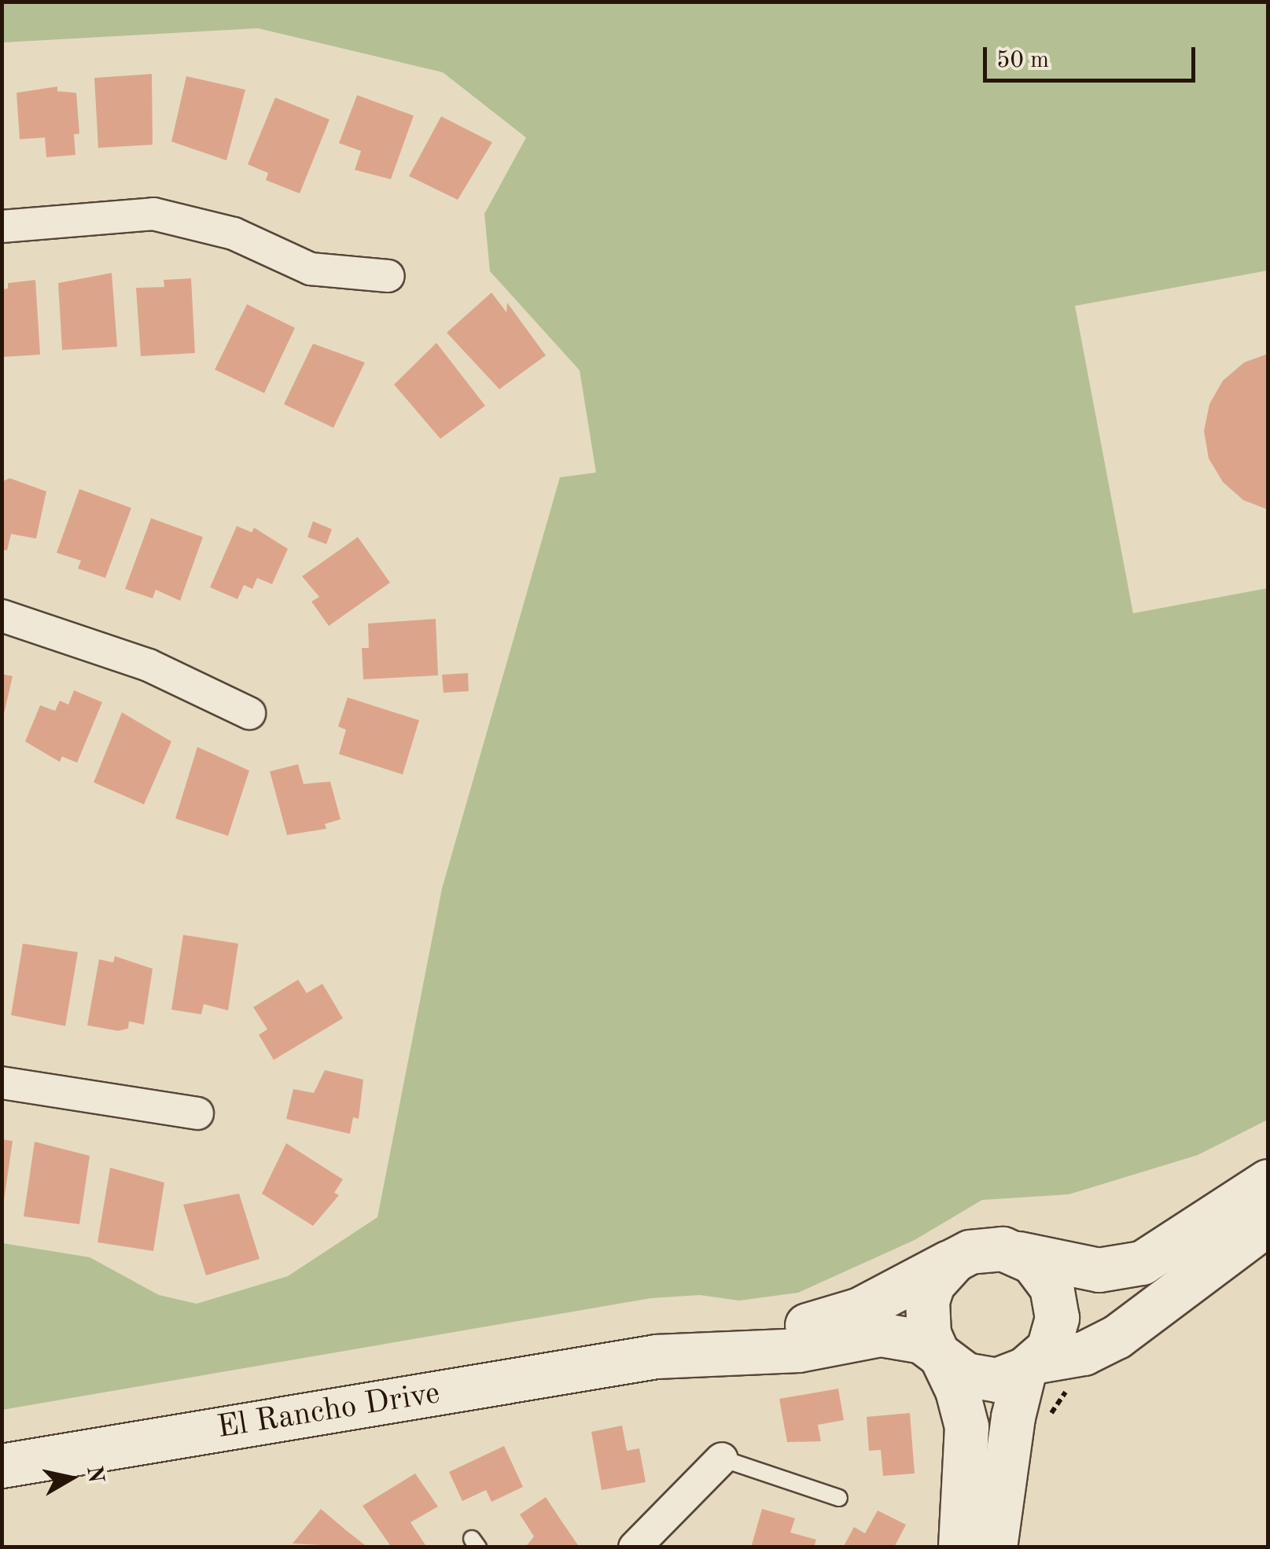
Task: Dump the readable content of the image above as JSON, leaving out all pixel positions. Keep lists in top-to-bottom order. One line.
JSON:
{"streets":{"main road":["El Rancho Drive"]},"scale_bar":"50 m","north":"right"}
